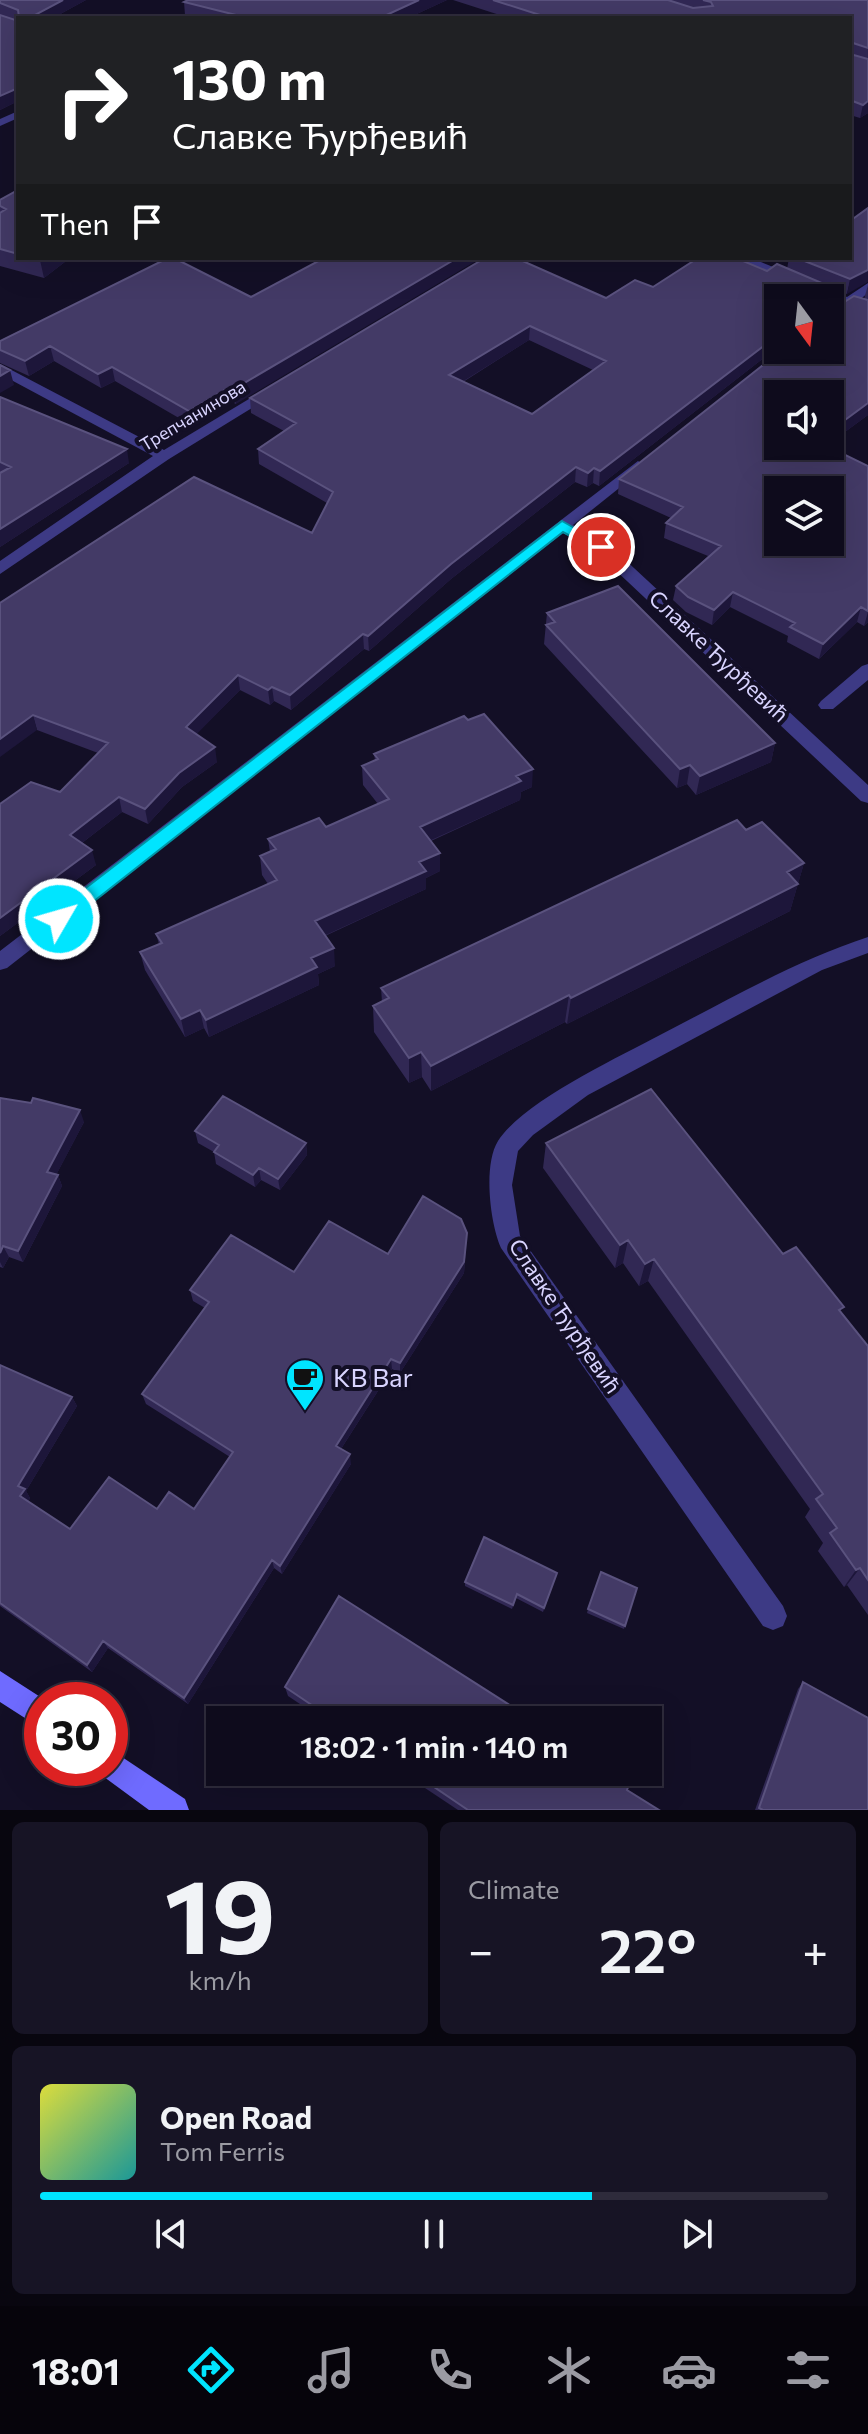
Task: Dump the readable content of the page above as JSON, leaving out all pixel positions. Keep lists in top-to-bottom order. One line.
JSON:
{"streets":{"street":["Трепчанинова","Славке Ђурђевић"]},"places":{"cafe":["KB Bar"]},"north":"bottom","page":{"turn":["130 m","Славке Ђурђевић"],"then":"Then","limit":"30","trip":"18:02 · 1 min · 140 m","tile":[["19","km/h"],"Climate"],"heat":["−","22°","+"],"song":["Open Road","Tom Ferris"],"tabs":"18:01"}}
